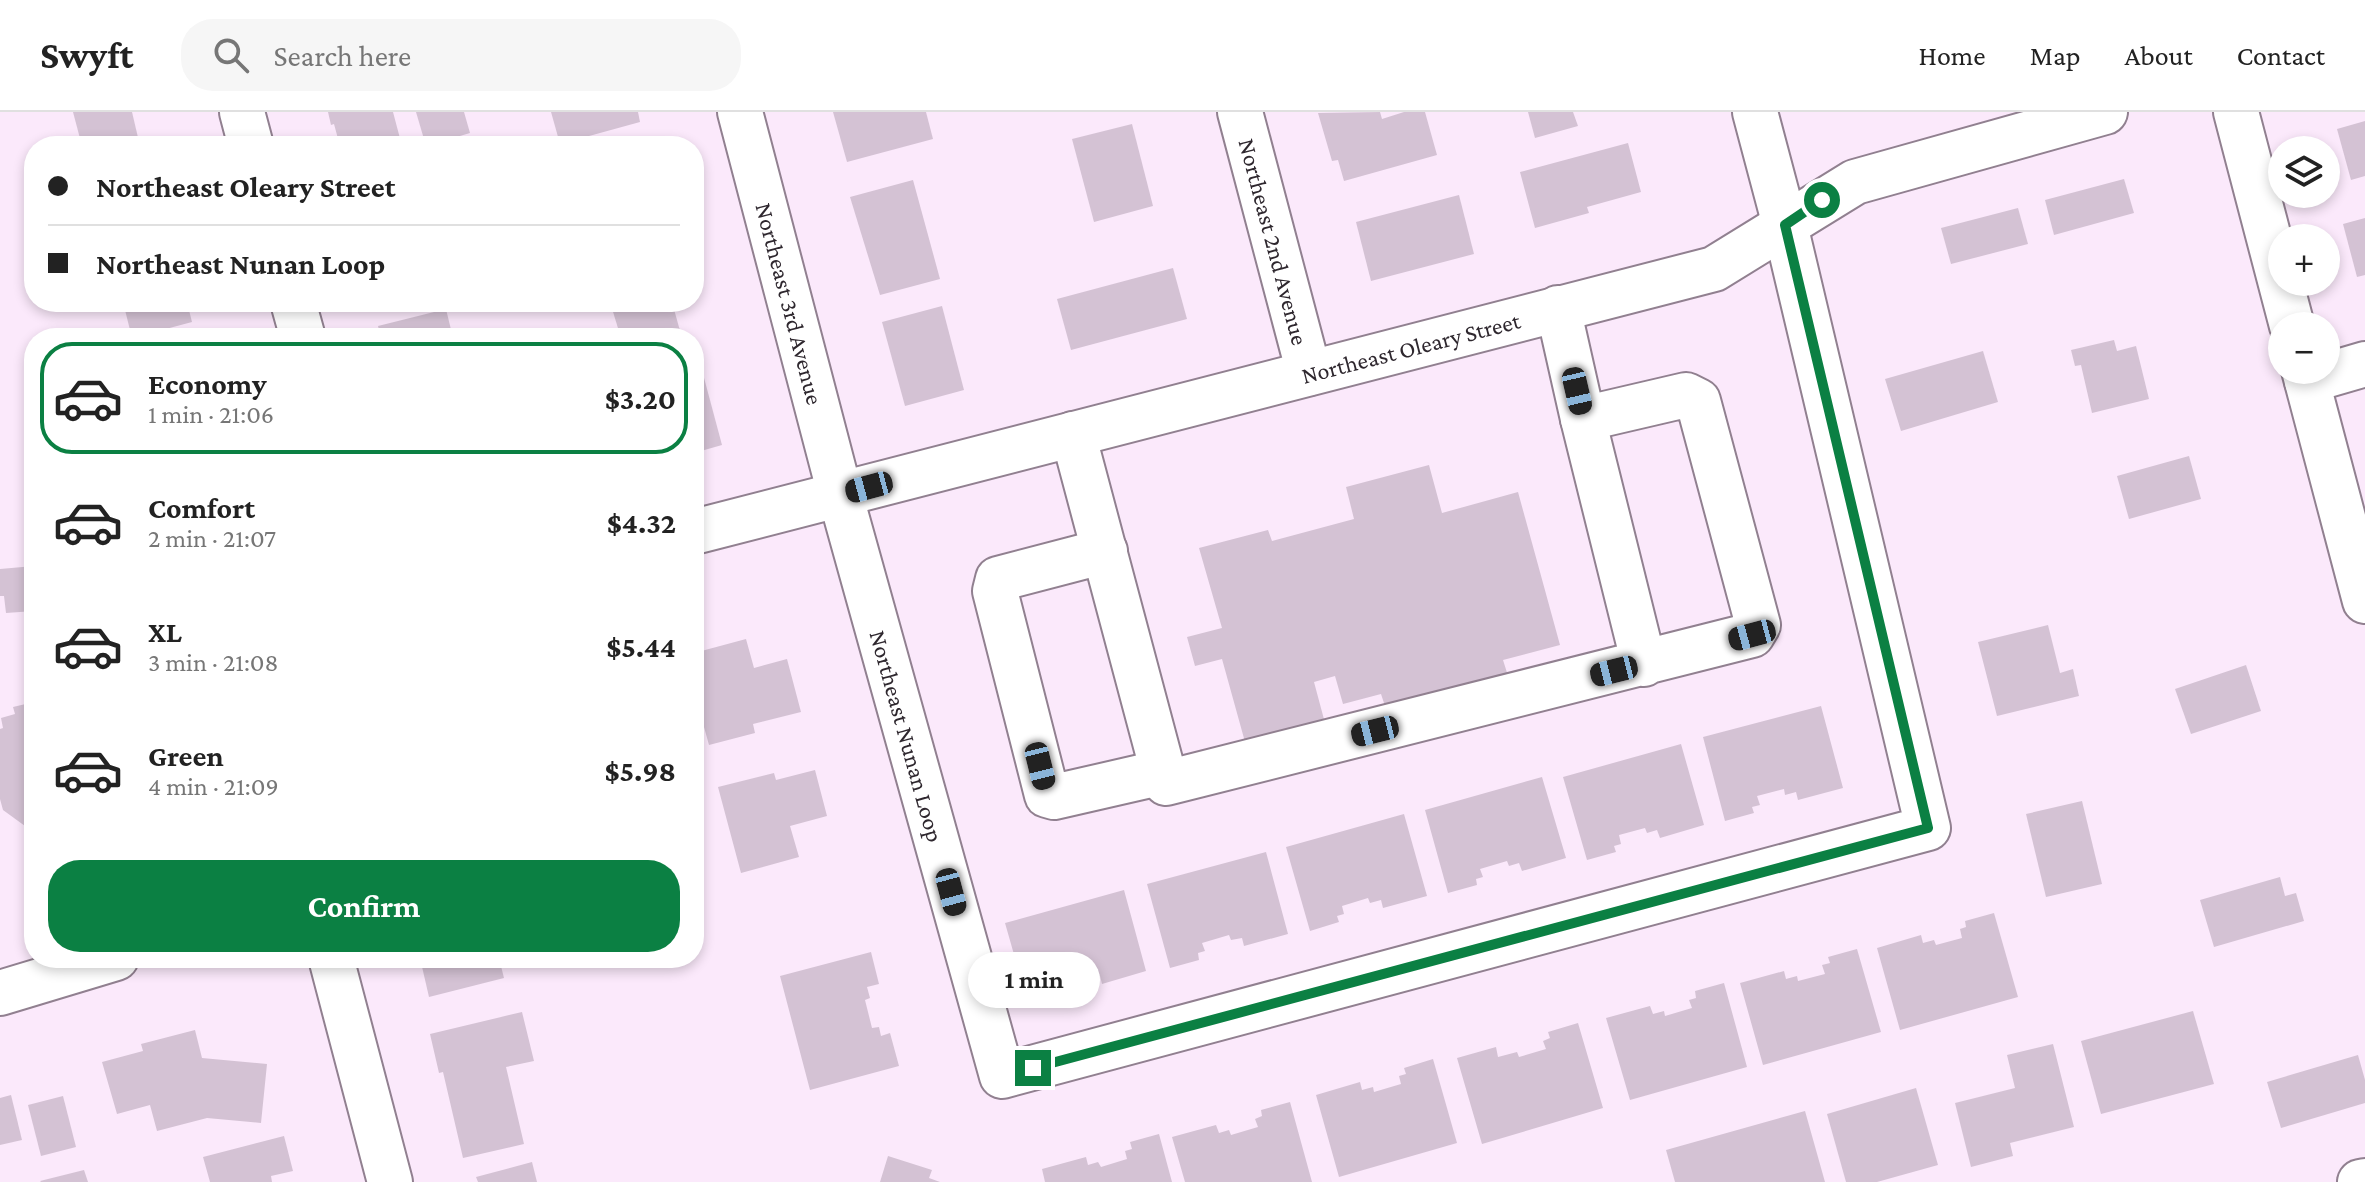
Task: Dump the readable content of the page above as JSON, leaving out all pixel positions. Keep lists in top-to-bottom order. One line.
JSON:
{"streets":{"street":["Northeast 2nd Avenue","Northeast 3rd Avenue","Northeast Oleary Street","Northeast Nunan Loop"]},"crossings":[["Northeast 2nd Avenue","Northeast Oleary Street"],["Northeast 3rd Avenue","Northeast Oleary Street"],["Northeast 3rd Avenue","Northeast Nunan Loop"],["Northeast Oleary Street","Northeast Nunan Loop"]],"page":{"header":"Swyft","search":"Search here","nav":["Home","Map","About","Contact"],"map_buttons":["+","−"],"banner":["Northeast Oleary Street","Northeast Nunan Loop"],"list":[{"name":"Economy","note":"1 min · 21:06","value":"$3.20"},{"name":"Comfort","note":"2 min · 21:07","value":"$4.32"},{"name":"XL","note":"3 min · 21:08","value":"$5.44"},{"name":"Green","note":"4 min · 21:09","value":"$5.98"}],"buttons":"Confirm","bubble":"1 min"}}
